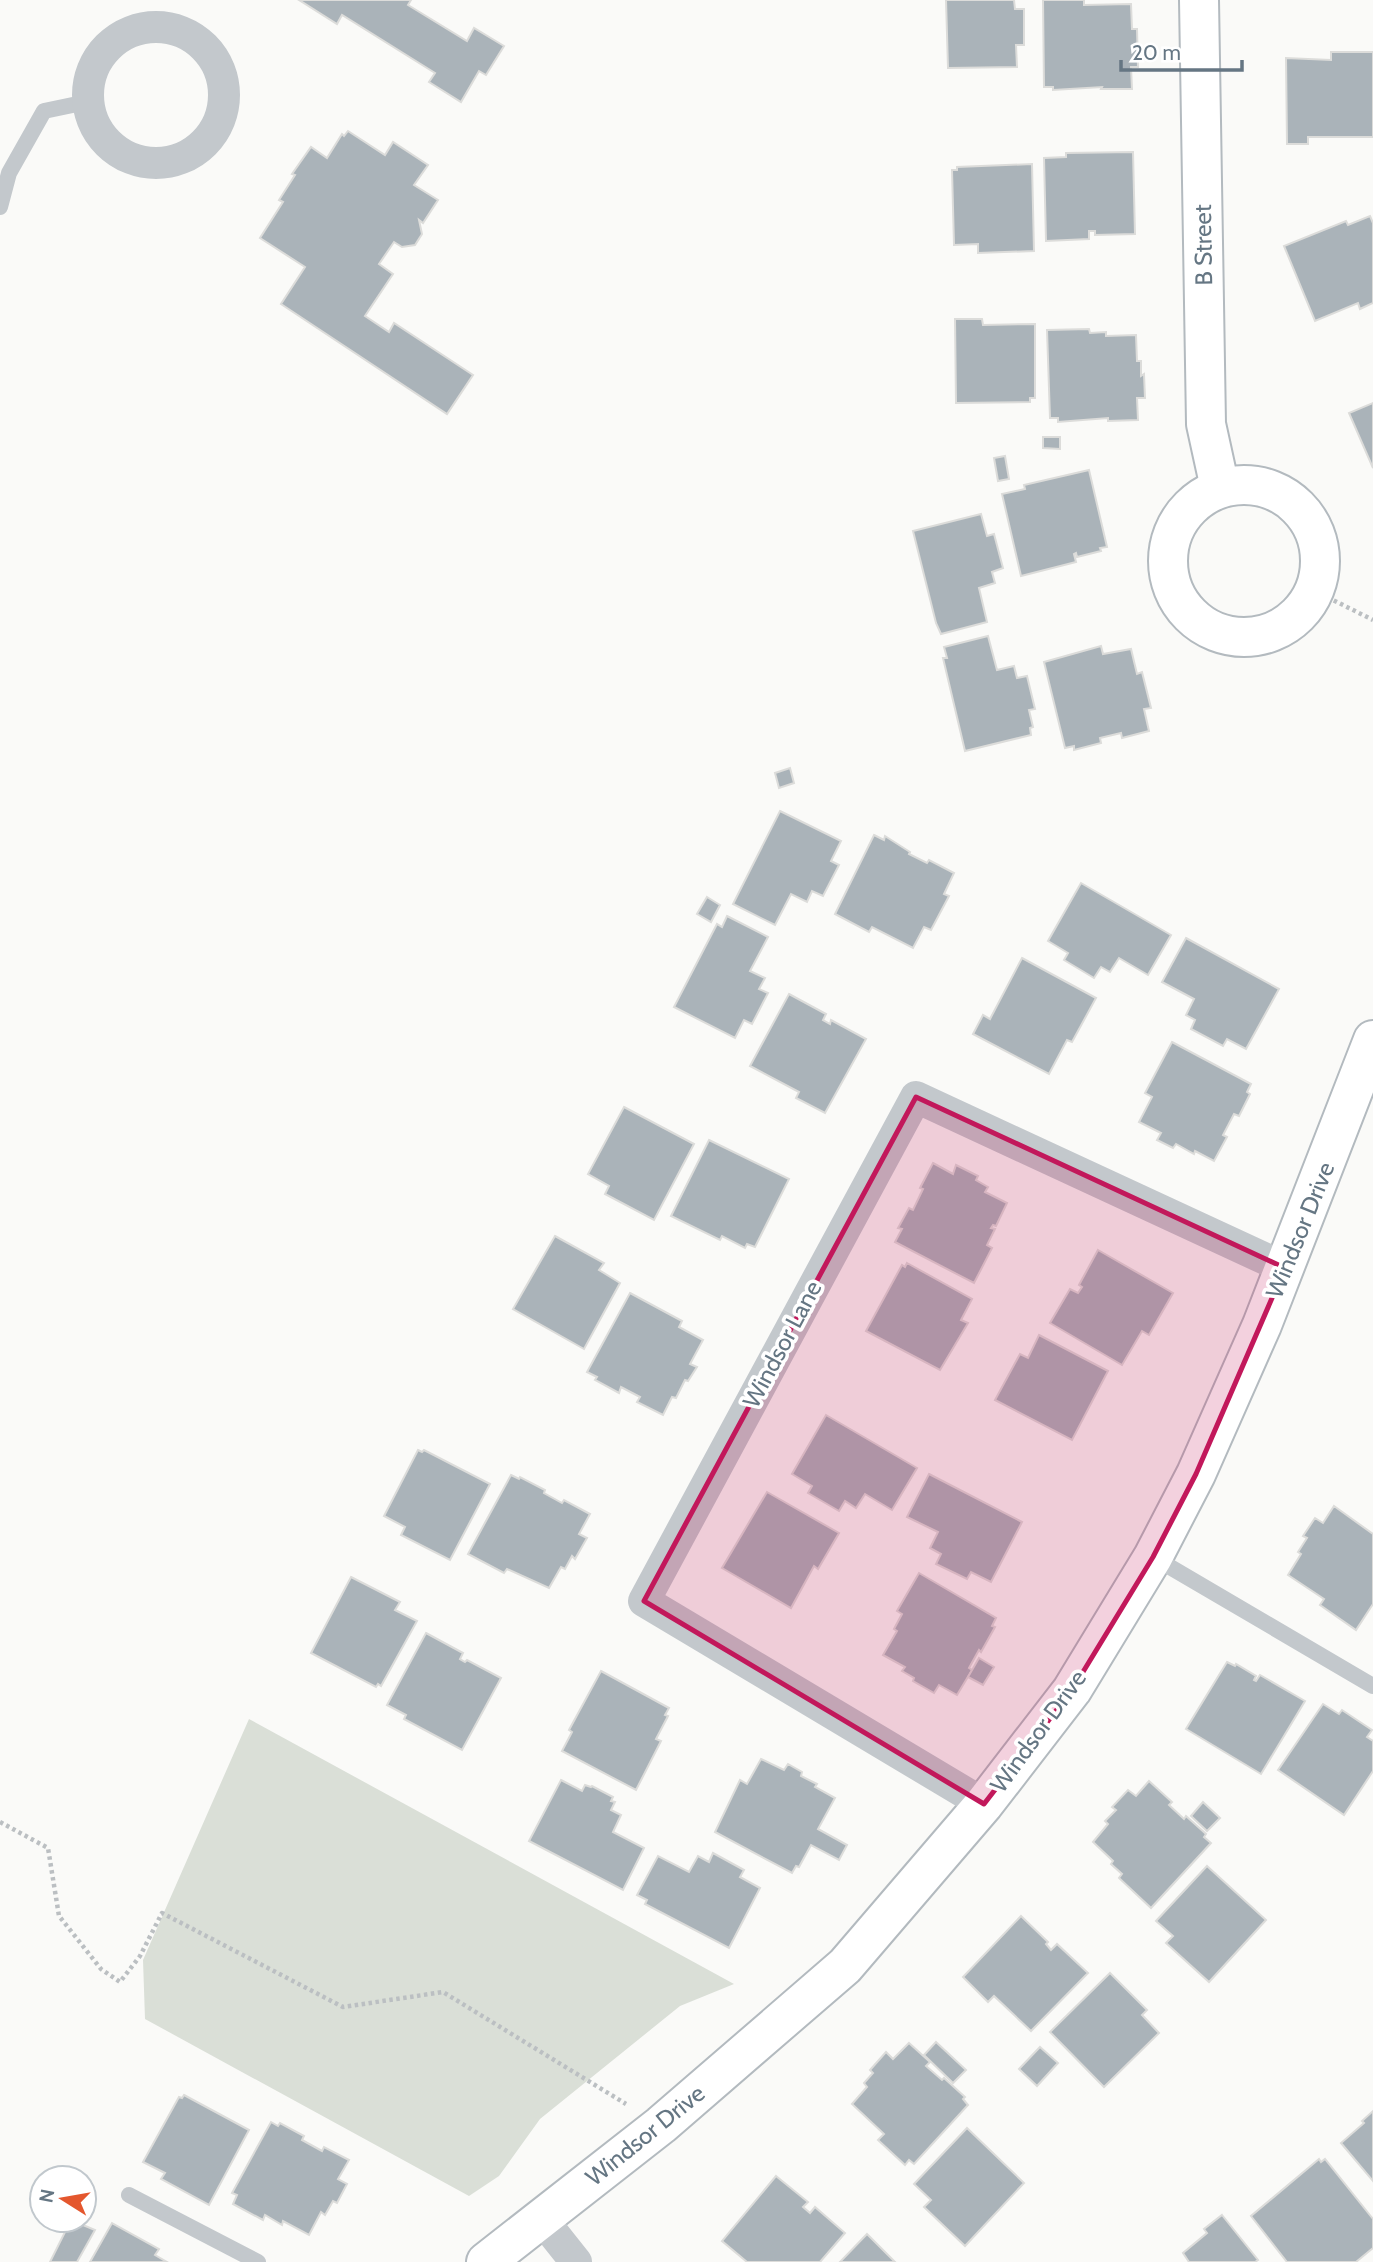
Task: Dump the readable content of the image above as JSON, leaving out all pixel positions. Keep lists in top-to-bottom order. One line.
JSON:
{"streets":{"street":["B Street","Windsor Drive","Windsor Lane"]},"crossings":[["Windsor Drive","Windsor Lane"]],"scale_bar":"20 m","north":"left"}
